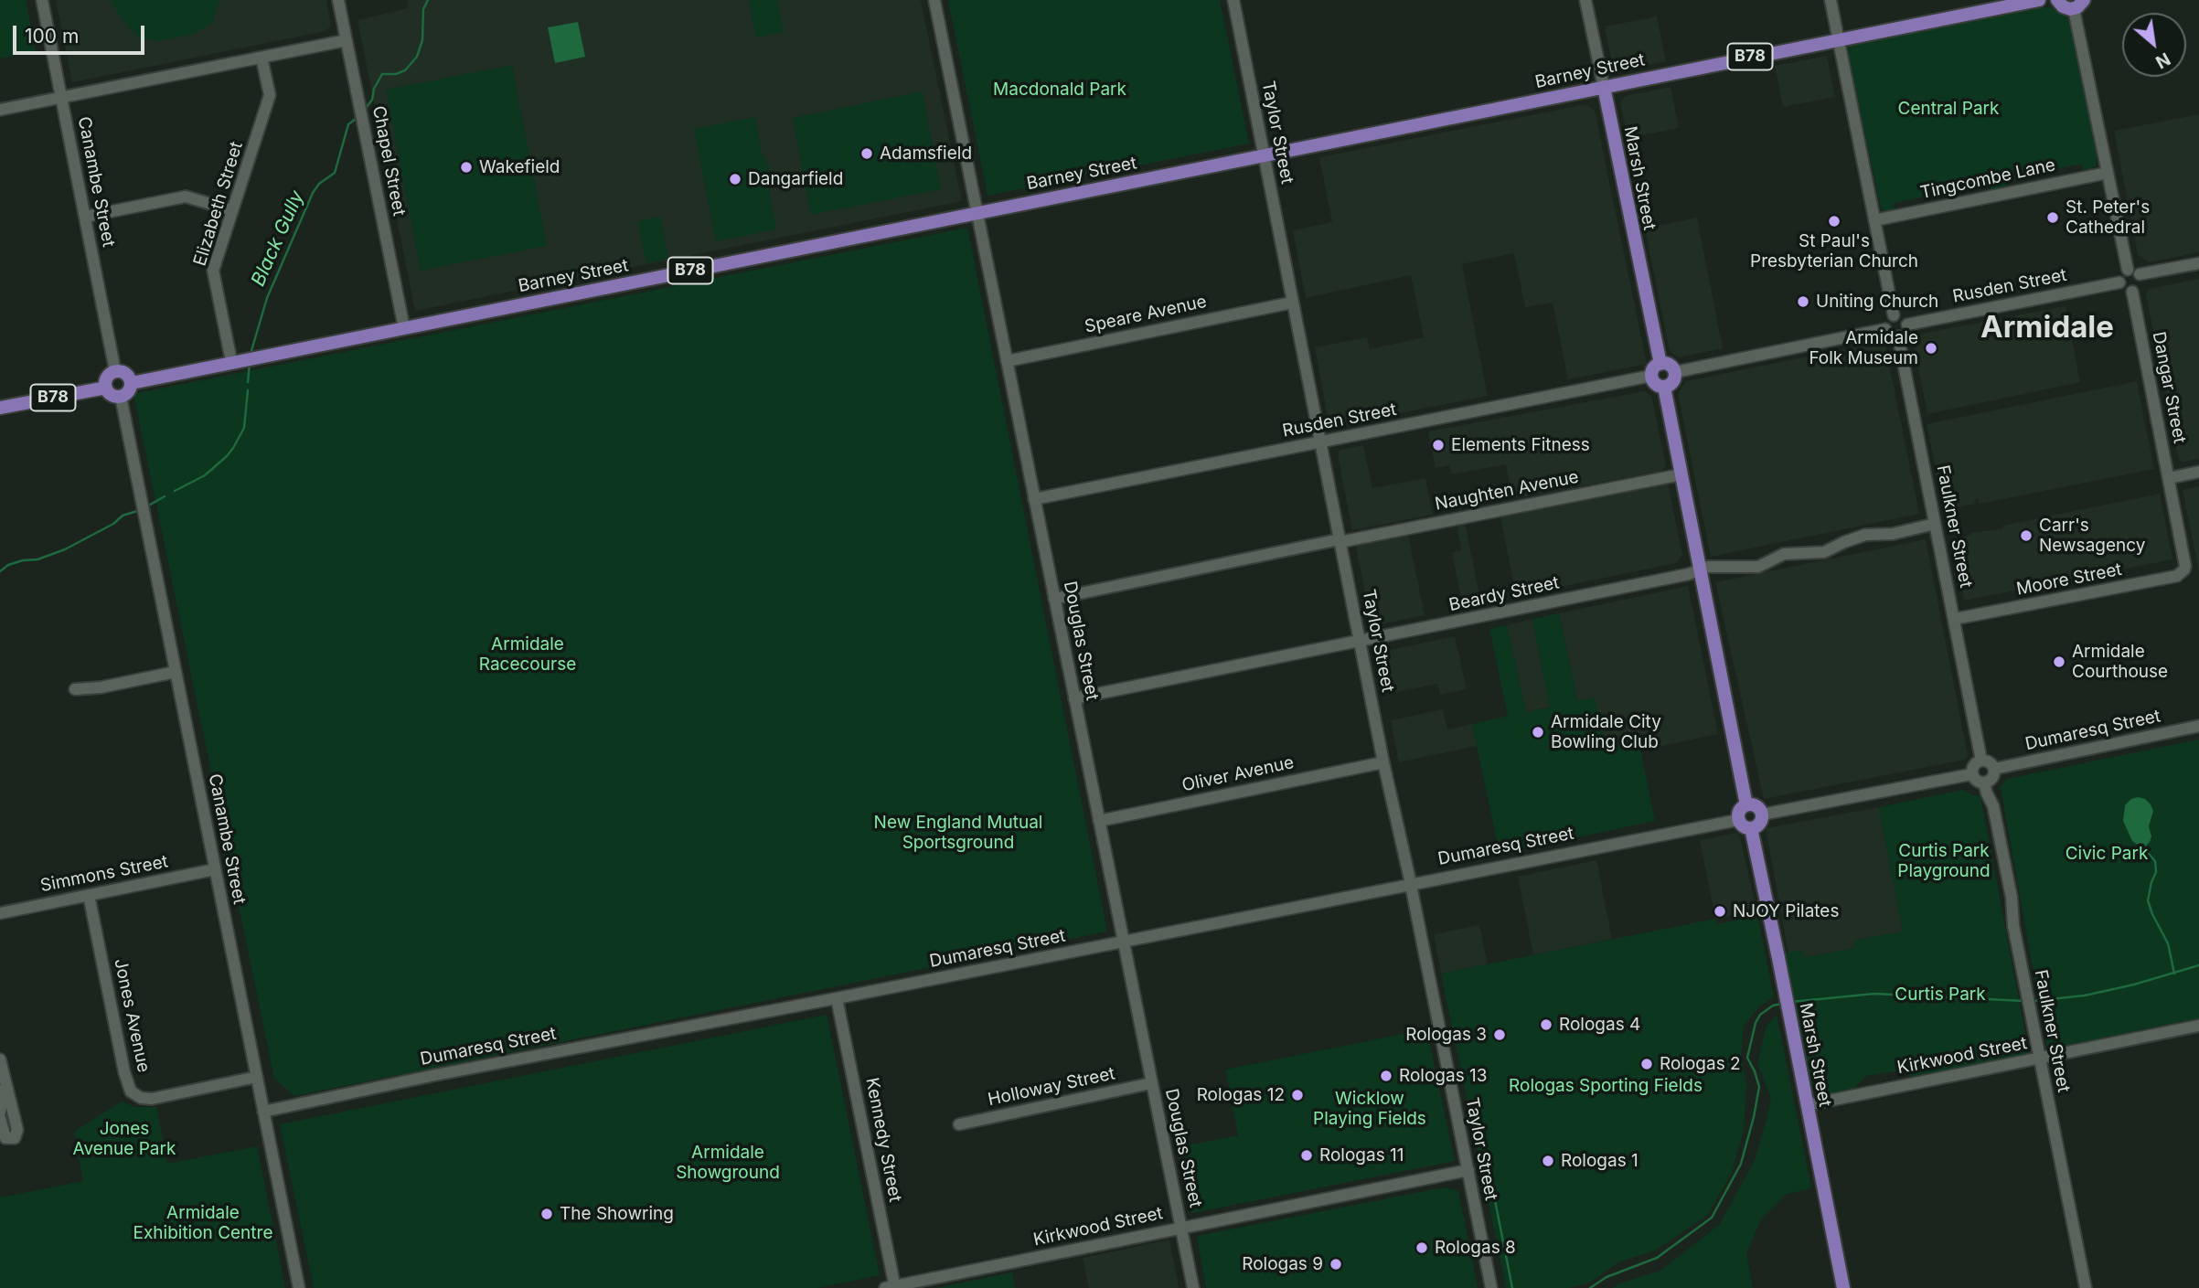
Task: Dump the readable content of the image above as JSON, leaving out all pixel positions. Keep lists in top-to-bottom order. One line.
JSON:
{"streets":{"main road":["B78","Barney Street","Marsh Street"],"street":["Taylor Street","Chapel Street","Tingcombe Lane","Canambe Street","Elizabeth Street","Rusden Street","Speare Avenue","Dangar Street","Naughten Avenue","Faulkner Street","Moore Street","Beardy Street","Douglas Street","Dumaresq Street","Oliver Avenue","Simmons Street","Jones Avenue","Kirkwood Street","Holloway Street","Kennedy Street"]},"crossings":[["B78","Barney Street"],["B78","Canambe Street"],["Barney Street","Taylor Street"],["Barney Street","Chapel Street"],["Barney Street","Marsh Street"],["Barney Street","Canambe Street"],["Barney Street","Elizabeth Street"],["Barney Street","Douglas Street"],["Taylor Street","Rusden Street"],["Taylor Street","Speare Avenue"],["Taylor Street","Naughten Avenue"],["Taylor Street","Beardy Street"],["Taylor Street","Dumaresq Street"],["Taylor Street","Oliver Avenue"],["Taylor Street","Kirkwood Street"],["Marsh Street","Rusden Street"],["Marsh Street","Dumaresq Street"],["Marsh Street","Kirkwood Street"],["Canambe Street","Dumaresq Street"],["Canambe Street","Simmons Street"],["Canambe Street","Jones Avenue"],["Rusden Street","Dangar Street"],["Rusden Street","Faulkner Street"],["Rusden Street","Douglas Street"],["Speare Avenue","Douglas Street"],["Dangar Street","Moore Street"],["Naughten Avenue","Douglas Street"],["Faulkner Street","Moore Street"],["Faulkner Street","Beardy Street"],["Faulkner Street","Dumaresq Street"],["Faulkner Street","Kirkwood Street"],["Beardy Street","Douglas Street"],["Douglas Street","Dumaresq Street"],["Douglas Street","Oliver Avenue"],["Douglas Street","Kirkwood Street"],["Douglas Street","Holloway Street"],["Dumaresq Street","Kennedy Street"],["Simmons Street","Jones Avenue"],["Kirkwood Street","Kennedy Street"]],"districts":["Armidale"],"water":["Black Gully"],"parks":["Macdonald Park","Central Park","Armidale Racecourse","New England Mutual Sportsground","Curtis Park Playground","Civic Park","Curtis Park","Rologas Sporting Fields","Wicklow Playing Fields","Jones Avenue Park","Armidale Showground","Armidale Exhibition Centre"],"places":["Adamsfield","Wakefield","Dangarfield","St. Peter's Cathedral","St Paul's Presbyterian Church","Uniting Church","Armidale Folk Museum","Elements Fitness","Carr's Newsagency","Armidale Courthouse","Armidale City Bowling Club","NJOY Pilates","Rologas 4","Rologas 3","Rologas 2","Rologas 13","Rologas 12","Rologas 11","Rologas 1","The Showring","Rologas 8","Rologas 9"],"scale_bar":"100 m","north":"bottom right"}
